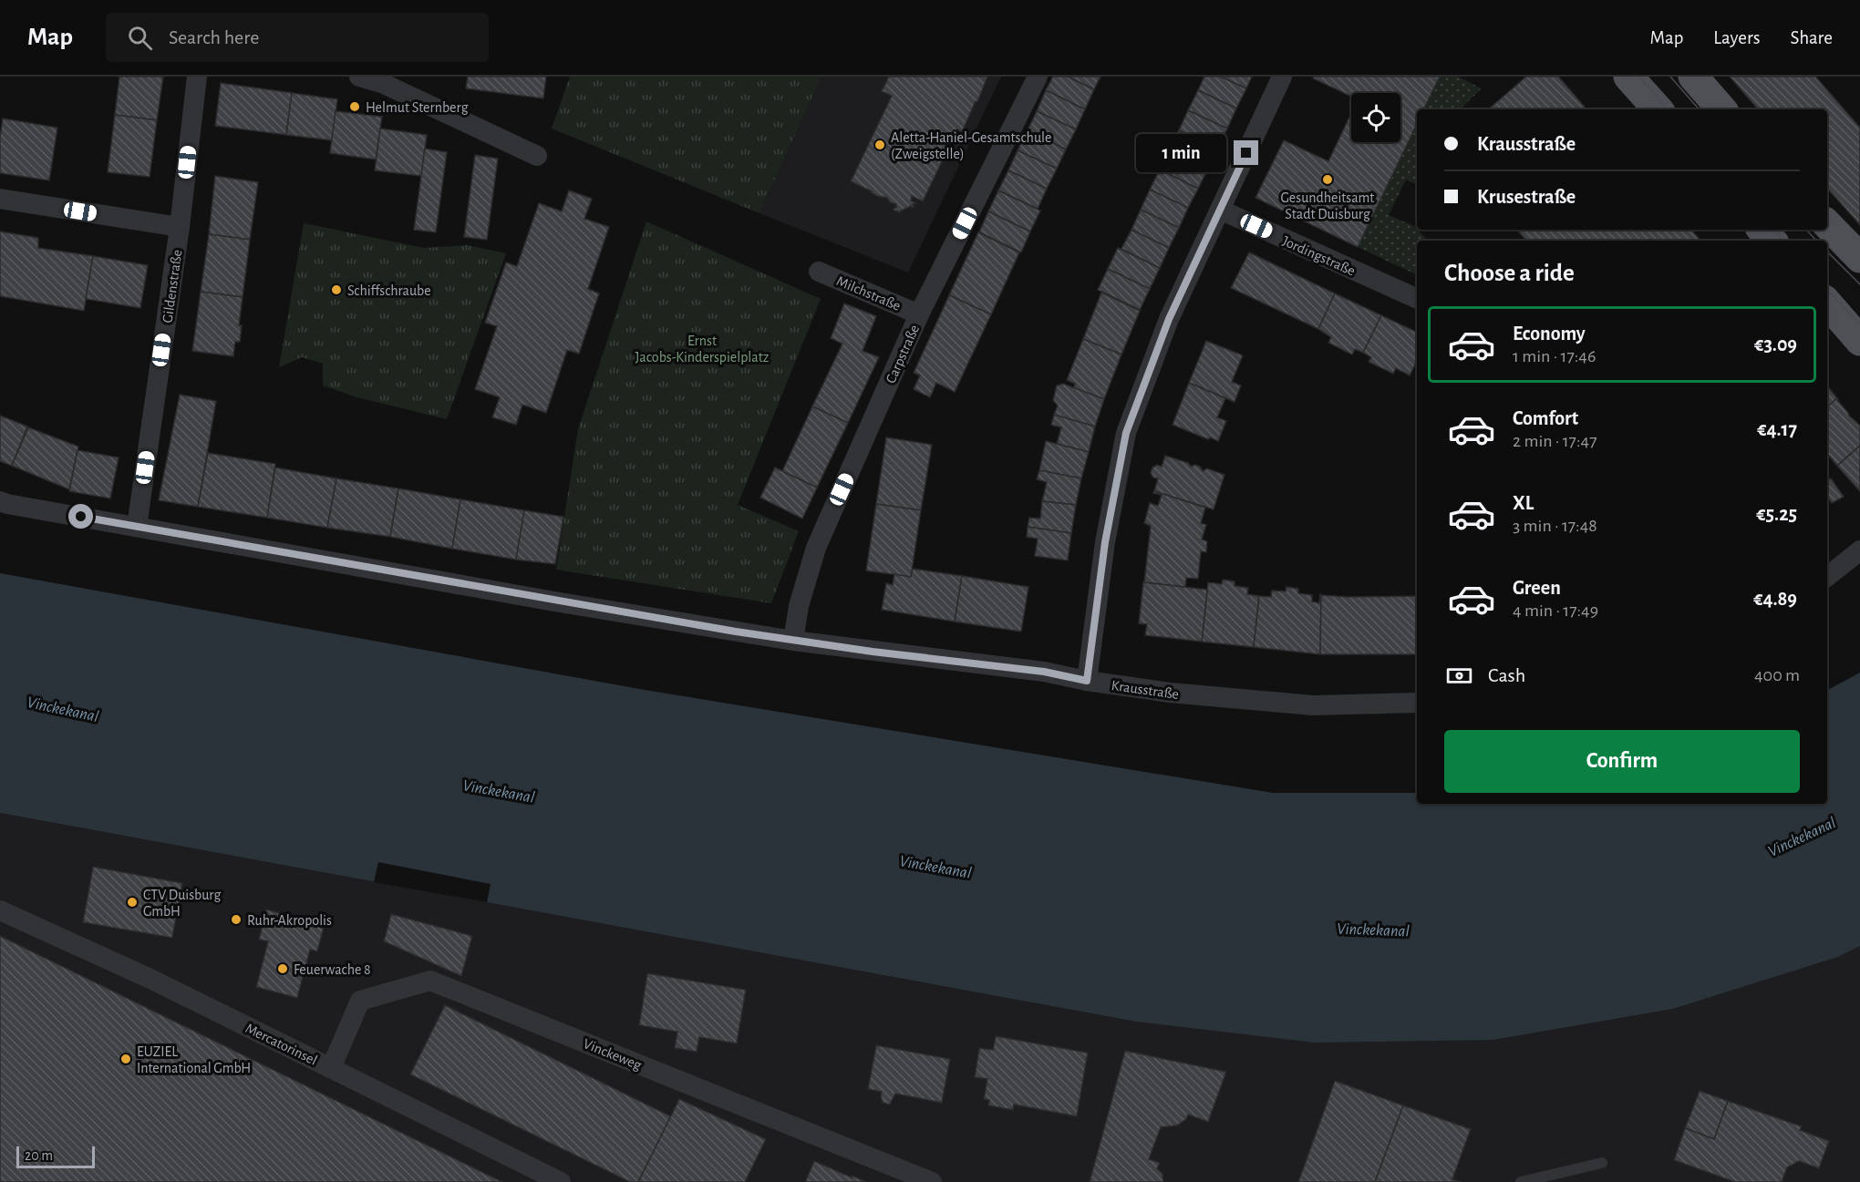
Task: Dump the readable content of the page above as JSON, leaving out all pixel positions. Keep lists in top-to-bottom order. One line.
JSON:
{"streets":{"street":["Jordingstraße","Gildenstraße","Milchstraße","Carpstraße","Krausstraße","Mercatorinsel","Vinckeweg"]},"crossings":[["Gildenstraße","Krausstraße"],["Milchstraße","Carpstraße"],["Carpstraße","Krausstraße"],["Mercatorinsel","Vinckeweg"]],"water":["Vinckekanal"],"parks":["Ernst Jacobs-Kinderspielplatz"],"places":["Helmut Sternberg","Aletta-Haniel-Gesamtschule (Zweigstelle)","Gesundheitsamt Stadt Duisburg","Schiffschraube","CTV Duisburg GmbH","Ruhr-Akropolis","Feuerwache 8","EUZIEL International GmbH"],"scale_bar":"20 m","page":{"header":"Map","search":"Search here","nav":["Map","Layers","Share"],"banner":["Krausstraße","Krusestraße"],"bubble":"1 min","heading":"Choose a ride","list":[{"name":"Economy","note":"1 min · 17:46","value":"€3.09"},{"name":"Comfort","note":"2 min · 17:47","value":"€4.17"},{"name":"XL","note":"3 min · 17:48","value":"€5.25"},{"name":"Green","note":"4 min · 17:49","value":"€4.89"}],"pay":["Cash","400 m"],"buttons":"Confirm","scale":"20 m"}}
